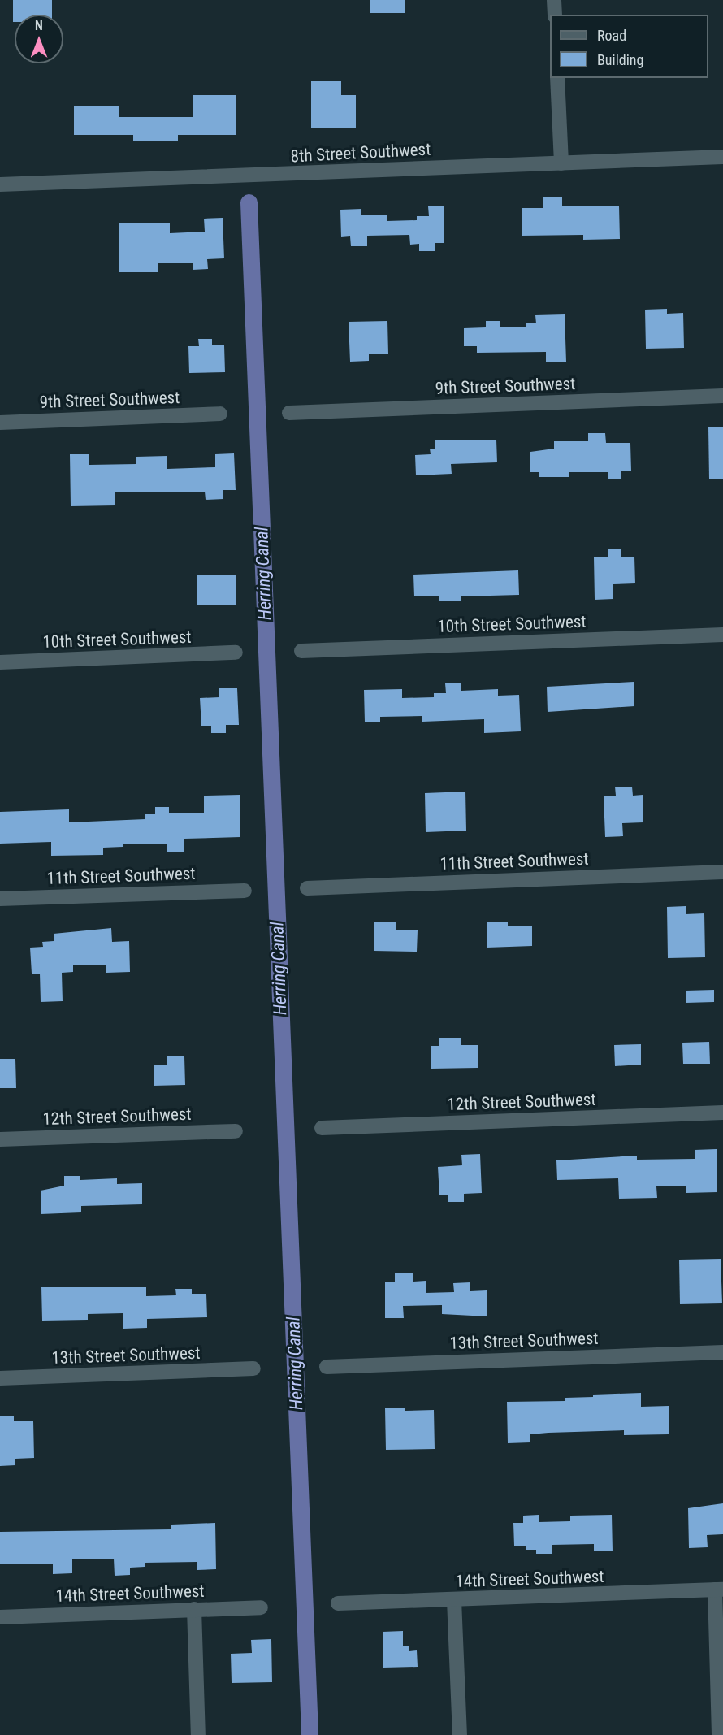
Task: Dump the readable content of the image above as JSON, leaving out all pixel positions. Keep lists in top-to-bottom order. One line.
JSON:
{"streets":{"street":["8th Street Southwest","9th Street Southwest","10th Street Southwest","11th Street Southwest","12th Street Southwest","13th Street Southwest","14th Street Southwest"]},"water":["Herring Canal"],"legend":["Road","Building"],"north":"top"}
